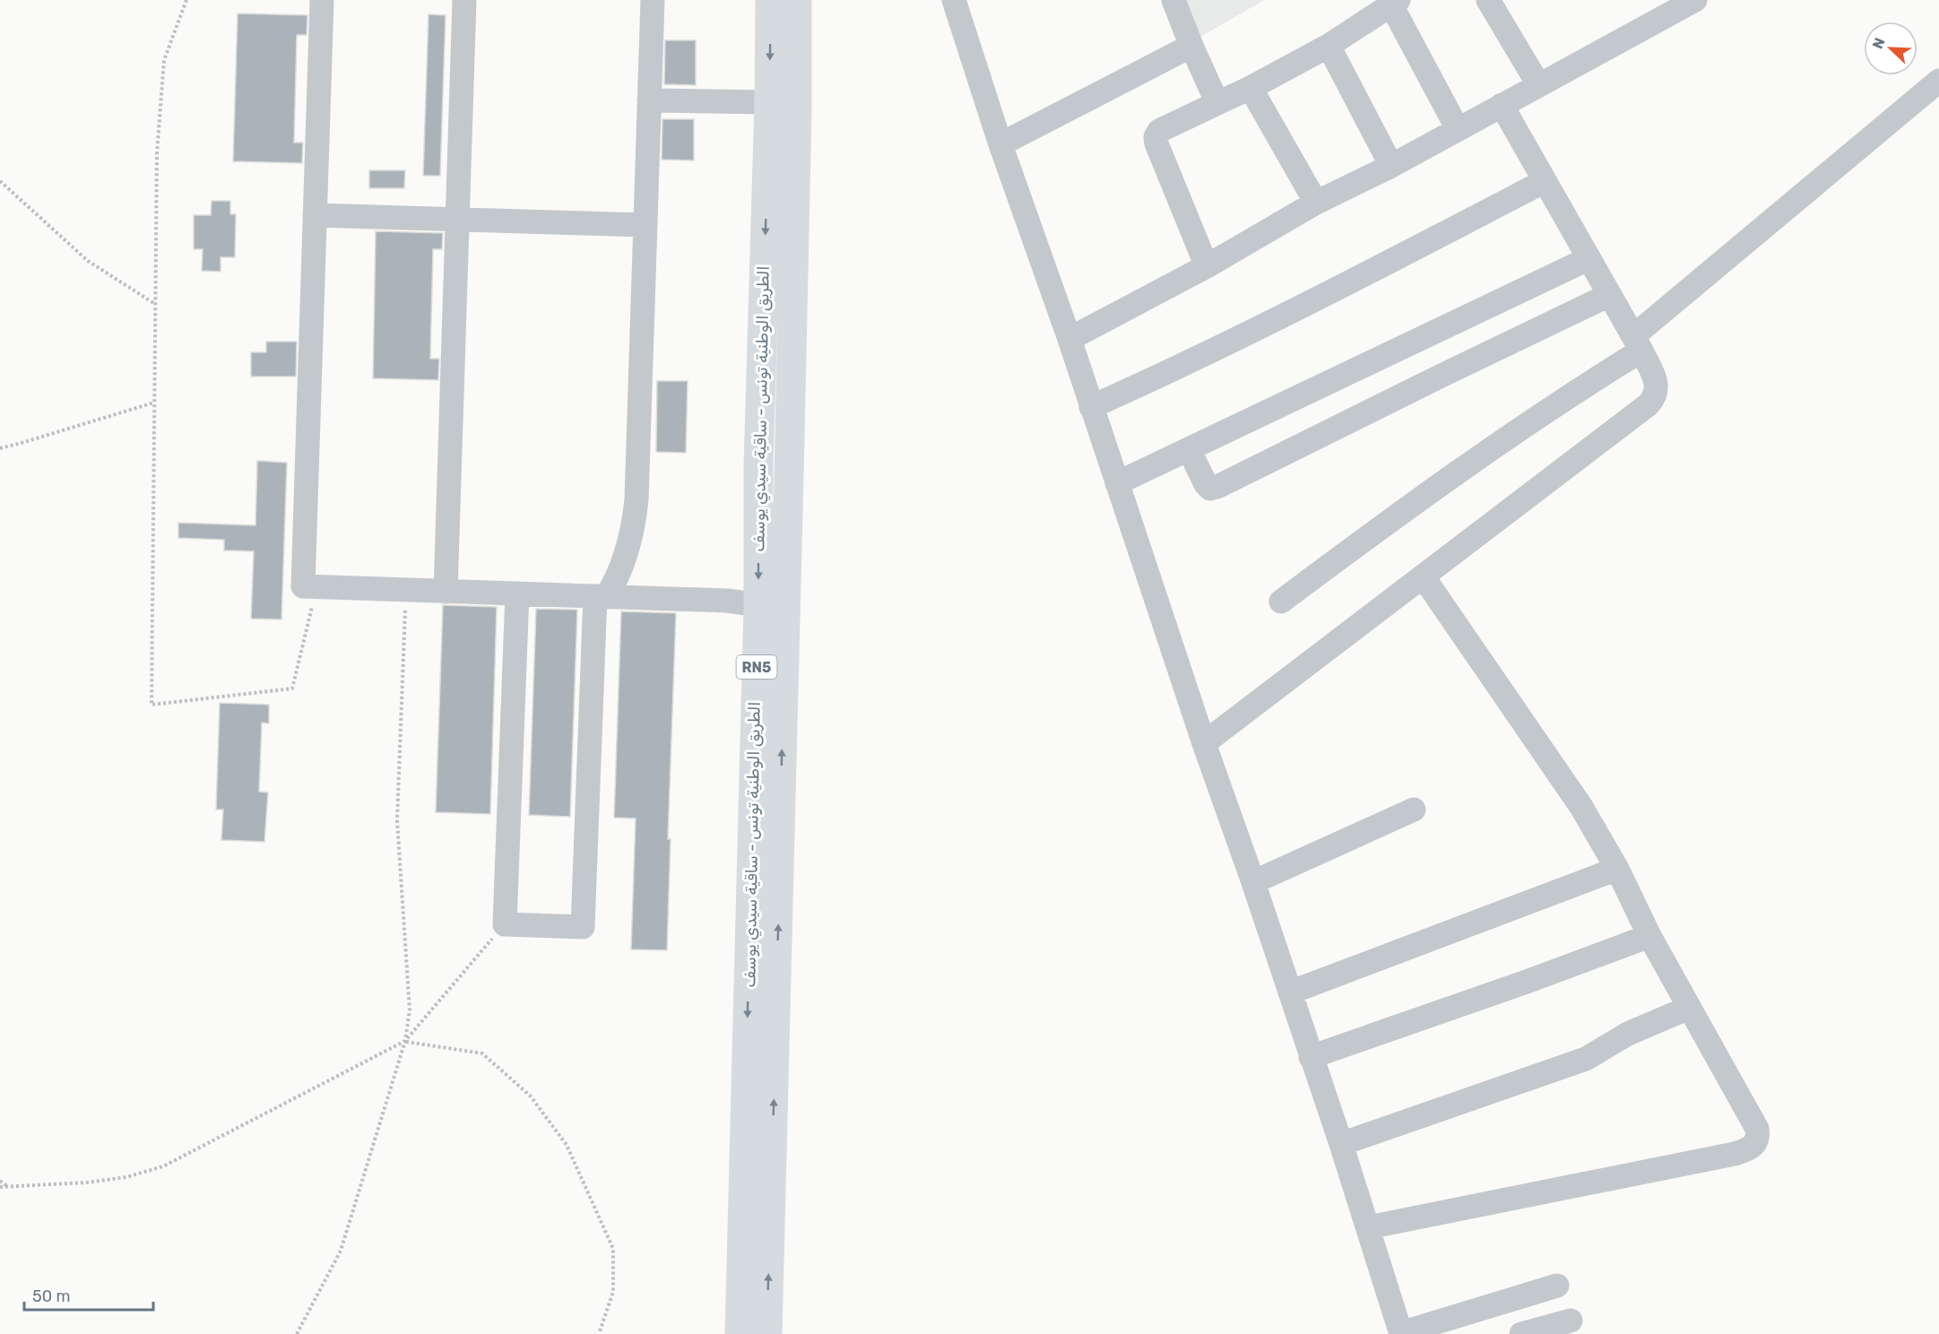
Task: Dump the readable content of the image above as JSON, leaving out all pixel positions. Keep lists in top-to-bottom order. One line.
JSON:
{"streets":{"main road":["الطريق الوطنية تونس - ساقية سيدي يوسف","RN5"]},"scale_bar":"50 m","north":"top left"}
